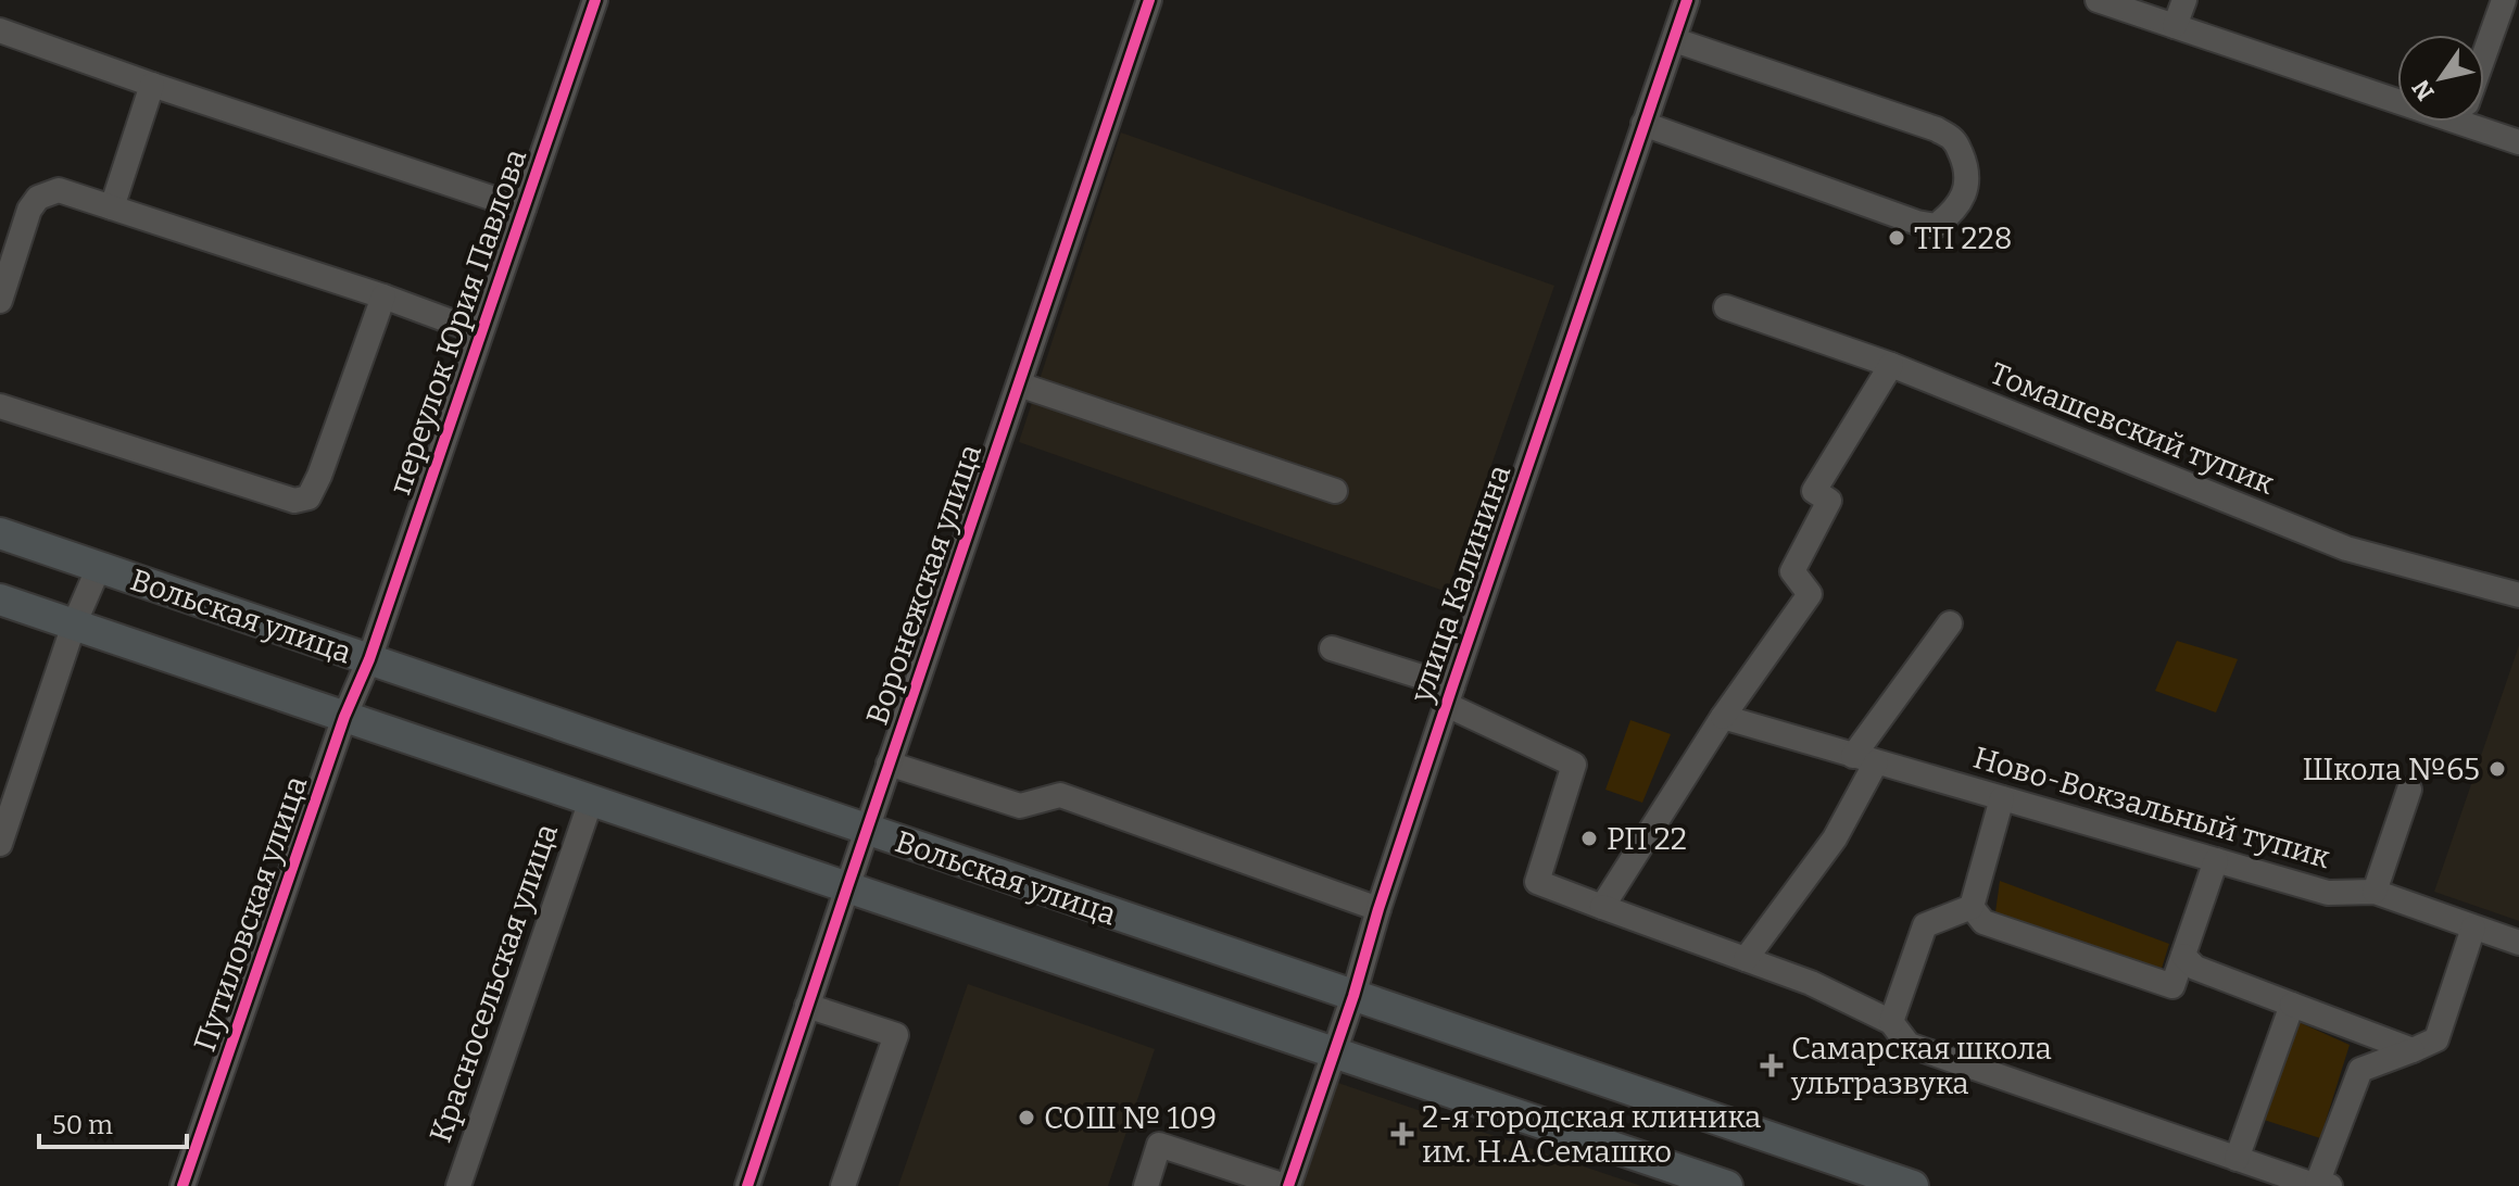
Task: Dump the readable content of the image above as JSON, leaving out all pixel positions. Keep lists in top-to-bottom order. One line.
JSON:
{"streets":{"main road":["Вольская улица"],"street":["переулок Юрия Павлова","Томашевский тупик","улица Калинина","Воронежская улица","Ново-Вокзальный тупик","Путиловская улица","Красносельская улица"]},"crossings":[["переулок Юрия Павлова","Вольская улица"],["переулок Юрия Павлова","Путиловская улица"],["улица Калинина","Вольская улица"],["Воронежская улица","Вольская улица"],["Вольская улица","Путиловская улица"],["Вольская улица","Красносельская улица"]],"places":{"other":["ТП 228","Школа №65","РП 22","СОШ № 109"],"health":["Самарская школа ультразвука","2-я городская клиника им. Н.А.Семашко"]},"scale_bar":"50 m","north":"bottom left"}
